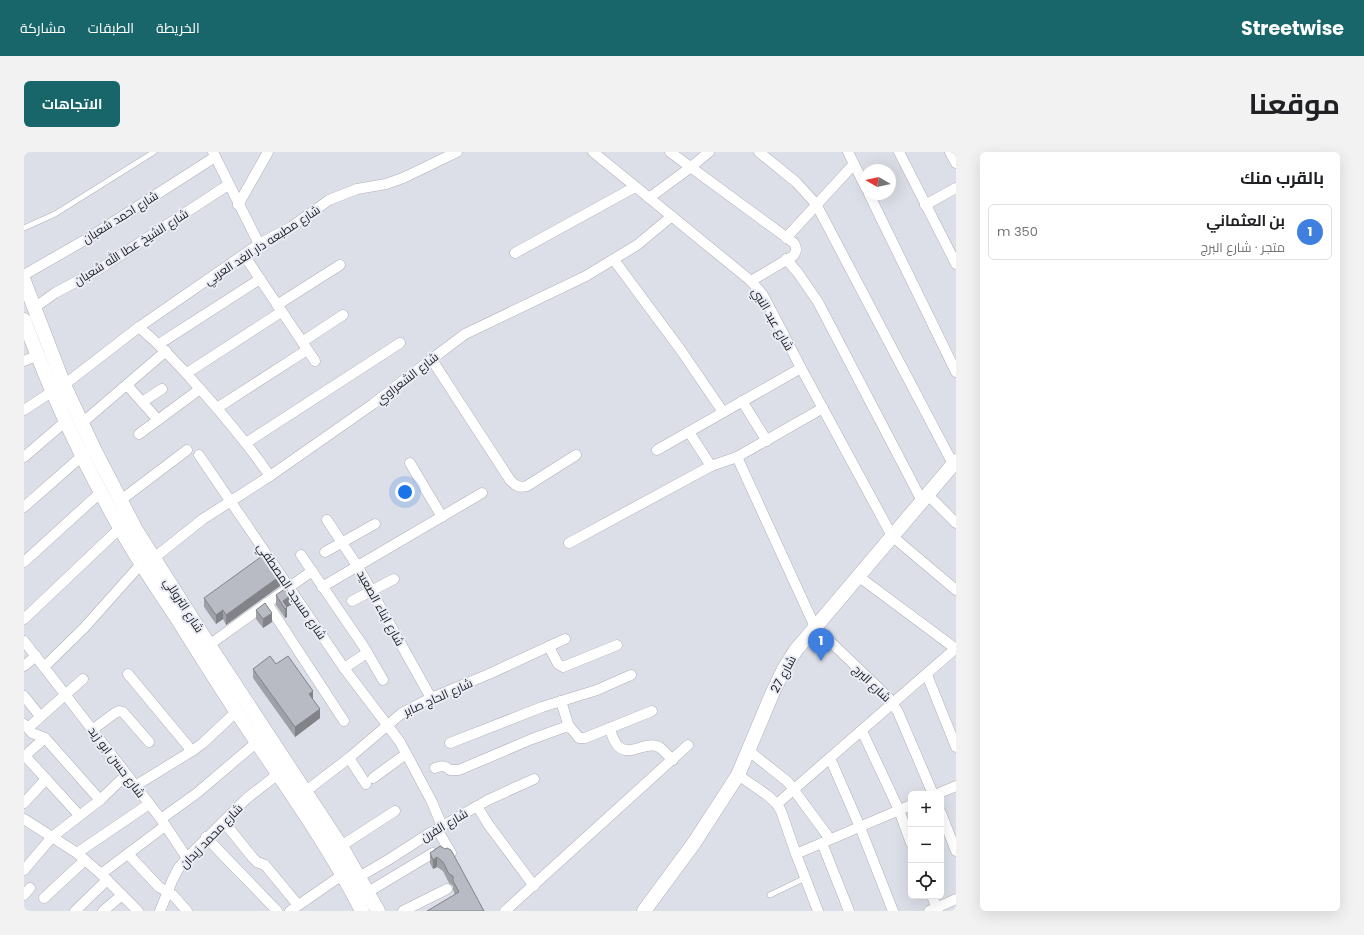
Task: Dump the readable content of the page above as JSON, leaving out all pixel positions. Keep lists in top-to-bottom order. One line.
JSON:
{"streets":{"street":["شارع احمد شعبان","شارع مطبعه دار الغد العربي","شارع الشيخ عطا الله شعبان","شارع عبد النبي","شارع الشعراوي","شارع مسجد المصطفي","شارع التروللي","شارع ابناء الصعيد","شارع 27","شارع البرج","شارع الحاج صابر","شارع حسن ابو زيد","شارع الفرن","شارع محمد زيدان"]},"crossings":[["شارع مطبعه دار الغد العربي","شارع التروللي"],["شارع الشيخ عطا الله شعبان","شارع التروللي"],["شارع عبد النبي","شارع الشعراوي"],["شارع عبد النبي","شارع 27"],["شارع الشعراوي","شارع مسجد المصطفي"],["شارع الشعراوي","شارع التروللي"],["شارع الشعراوي","شارع حسن ابو زيد"],["شارع مسجد المصطفي","شارع الحاج صابر"],["شارع مسجد المصطفي","شارع الفرن"],["شارع التروللي","شارع الحاج صابر"],["شارع التروللي","شارع الفرن"],["شارع التروللي","شارع محمد زيدان"],["شارع ابناء الصعيد","شارع الحاج صابر"],["شارع 27","شارع البرج"],["شارع حسن ابو زيد","شارع محمد زيدان"]],"north":"left","page":{"header":"Streetwise","nav":["الخريطة","الطبقات","مشاركة"],"title":"موقعنا","buttons":"الاتجاهات","heading":"بالقرب منك","list":[{"mark":"1","name":"بن العثماني","note":"متجر · شارع البرج","value":"350 m"}],"pins":"1","map_buttons":["+","−"]}}
